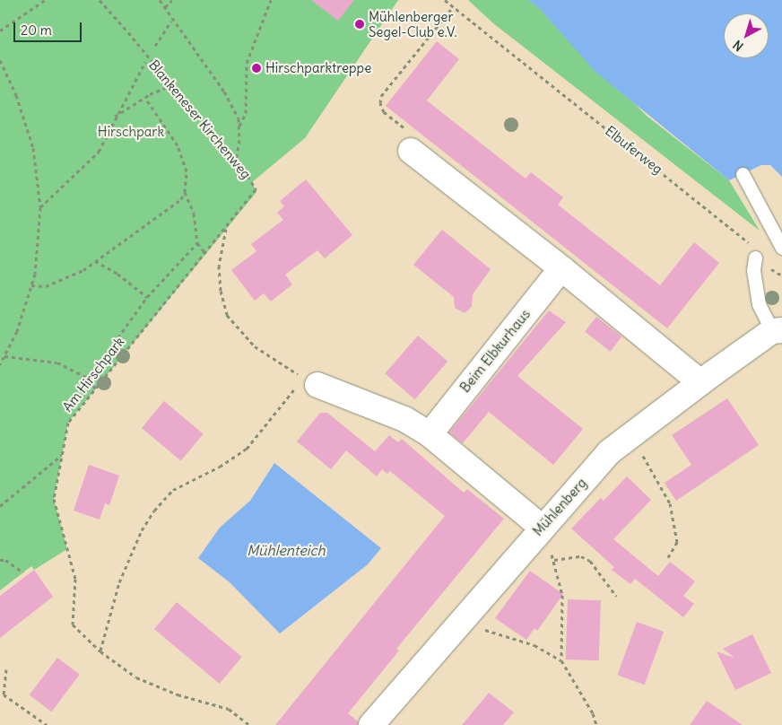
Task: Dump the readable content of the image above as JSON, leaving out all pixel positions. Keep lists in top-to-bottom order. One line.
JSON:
{"streets":{"street":["Beim Elbkurhaus","Mühlenberg"],"path":["Blankeneser Kirchenweg","Elbuferweg","Am Hirschpark"]},"crossings":[["Blankeneser Kirchenweg","Am Hirschpark"]],"water":["Mühlenteich"],"parks":["Hirschpark"],"places":["Mühlenberger Segel-Club e.V.","Hirschparktreppe"],"scale_bar":"20 m","north":"bottom left"}
